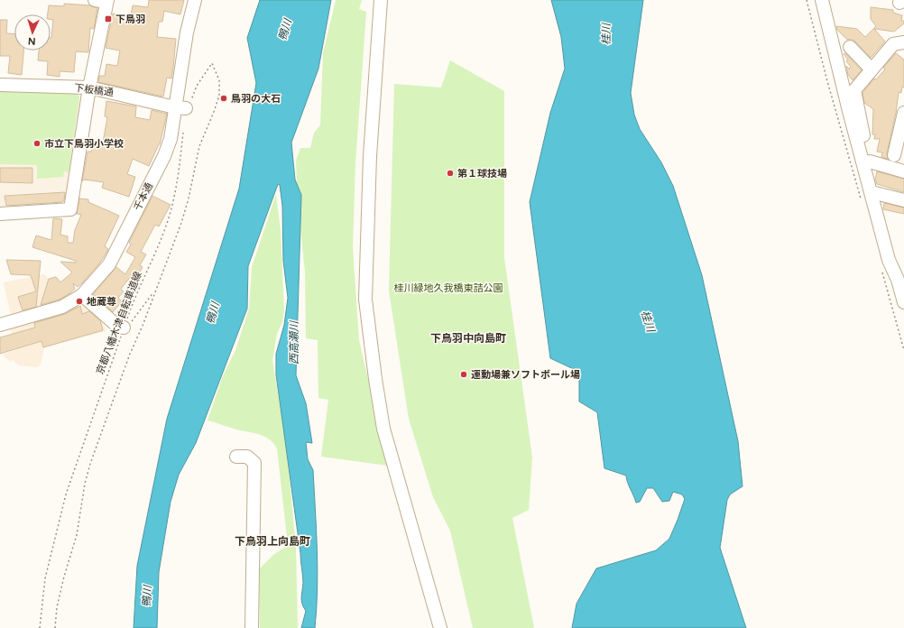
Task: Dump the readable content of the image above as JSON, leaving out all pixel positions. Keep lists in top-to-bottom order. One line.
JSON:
{"streets":{"street":["下板橋通","千本通"],"path":["京都八幡木津自転車道線"]},"crossings":[["下板橋通","千本通"]],"districts":["下鳥羽中向島町","下鳥羽上向島町"],"water":["鴨川","桂川","西高瀬川"],"parks":["桂川緑地久我橋東詰公園"],"places":{"transit":["下鳥羽"],"other":["鳥羽の大石","市立下鳥羽小学校","第１球技場","地蔵尊","運動場兼ソフトボール場"]},"north":"bottom"}
